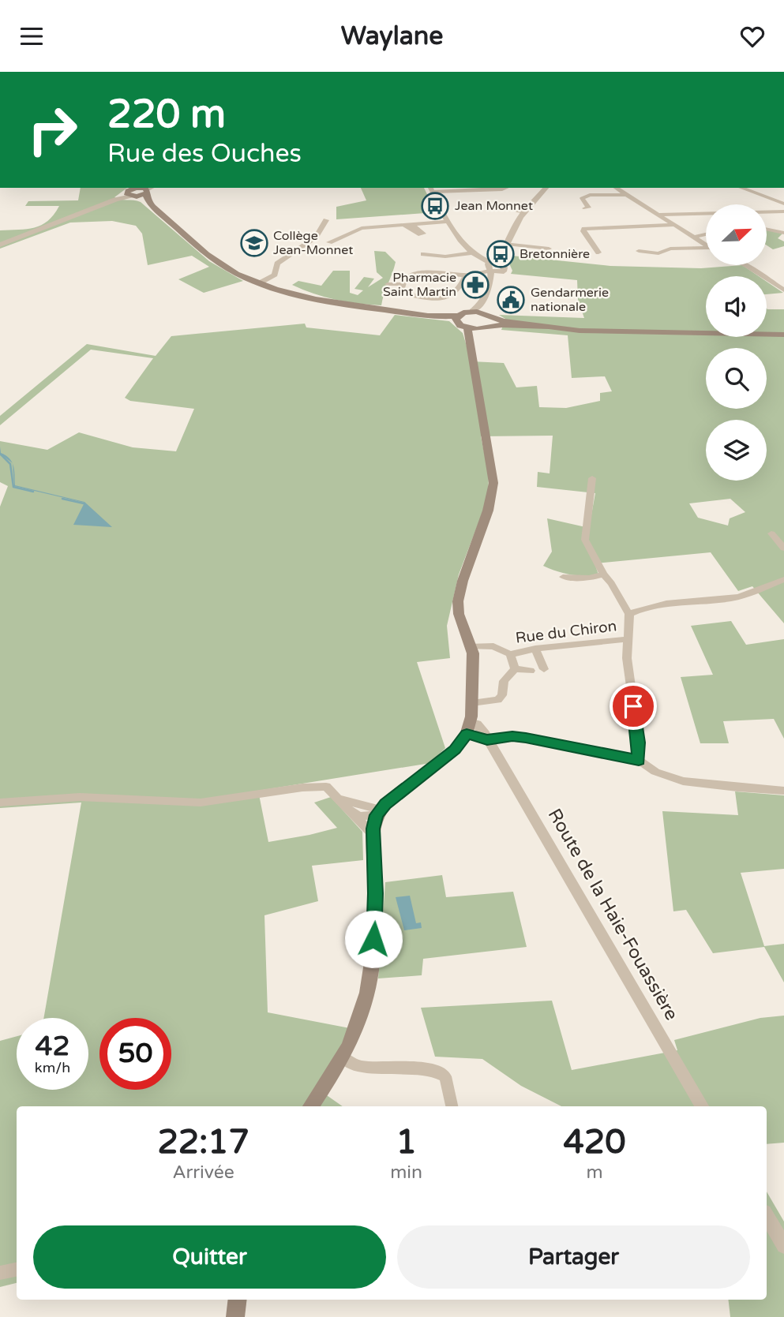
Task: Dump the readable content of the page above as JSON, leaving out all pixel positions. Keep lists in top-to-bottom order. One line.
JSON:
{"streets":{"street":["Rue du Chiron","Route de la Haie-Fouassière"]},"places":{"bus stop":["Jean Monnet","Bretonnière"],"school or university":["Collège Jean-Monnet"],"pharmacy":["Pharmacie Saint Martin"],"public building":["Gendarmerie nationale"]},"north":"top right","page":{"header":"Waylane","turn":["220 m","Rue des Ouches"],"speed":"42 km/h","limit":"50","eta":["22:17","Arrivée","1","min","420","m"],"buttons":["Quitter","Partager"]}}
